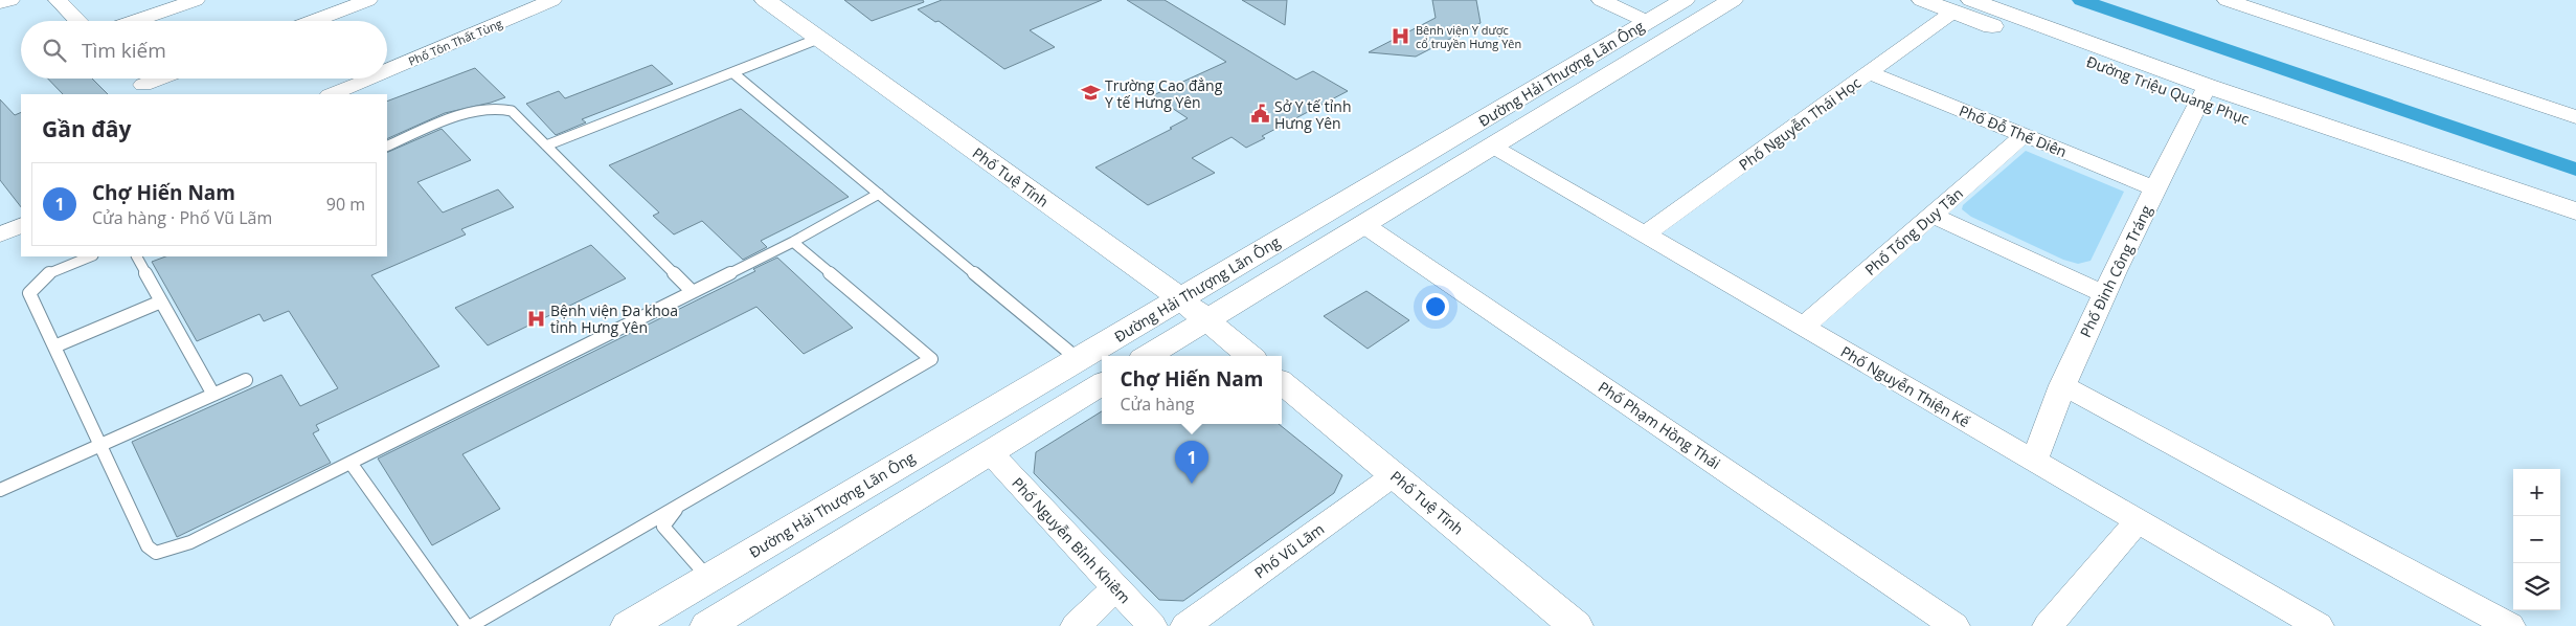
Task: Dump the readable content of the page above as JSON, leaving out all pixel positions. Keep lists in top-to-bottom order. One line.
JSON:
{"streets":{"street":["Phố Tôn Thất Tùng","Đường Hải Thượng Lãn Ông","Đường Triệu Quang Phục","Phố Nguyễn Thái Học","Phố Đỗ Thế Diên","Phố Tuệ Tĩnh","Phố Tống Duy Tân","Phố Đinh Công Tráng","Phố Nguyễn Thiện Kế","Phố Phạm Hồng Thái","Phố Nguyễn Bỉnh Khiêm","Phố Vũ Lãm"]},"crossings":[["Đường Hải Thượng Lãn Ông","Phố Tuệ Tĩnh"],["Đường Hải Thượng Lãn Ông","Phố Nguyễn Thiện Kế"],["Đường Hải Thượng Lãn Ông","Phố Phạm Hồng Thái"],["Đường Triệu Quang Phục","Phố Nguyễn Thái Học"],["Đường Triệu Quang Phục","Phố Đinh Công Tráng"],["Phố Nguyễn Thái Học","Phố Đỗ Thế Diên"],["Phố Nguyễn Thái Học","Phố Nguyễn Thiện Kế"],["Phố Đỗ Thế Diên","Phố Tống Duy Tân"],["Phố Đỗ Thế Diên","Phố Đinh Công Tráng"],["Phố Tuệ Tĩnh","Phố Vũ Lãm"],["Phố Tống Duy Tân","Phố Nguyễn Thiện Kế"],["Phố Đinh Công Tráng","Phố Nguyễn Thiện Kế"]],"places":{"hospital":["Bệnh viện Y dược cổ truyền Hưng Yên","Bệnh viện Đa khoa tỉnh Hưng Yên"],"school or university":["Trường Cao đẳng Y tế Hưng Yên"],"public building":["Sở Y tế tỉnh Hưng Yên"]},"page":{"search":"Tìm kiếm","heading":"Gần đây","list":[{"mark":"1","name":"Chợ Hiến Nam","note":"Cửa hàng · Phố Vũ Lãm","value":"90 m"}],"popup":["Chợ Hiến Nam","Cửa hàng"],"pins":"1","map_buttons":["+","−"]}}
